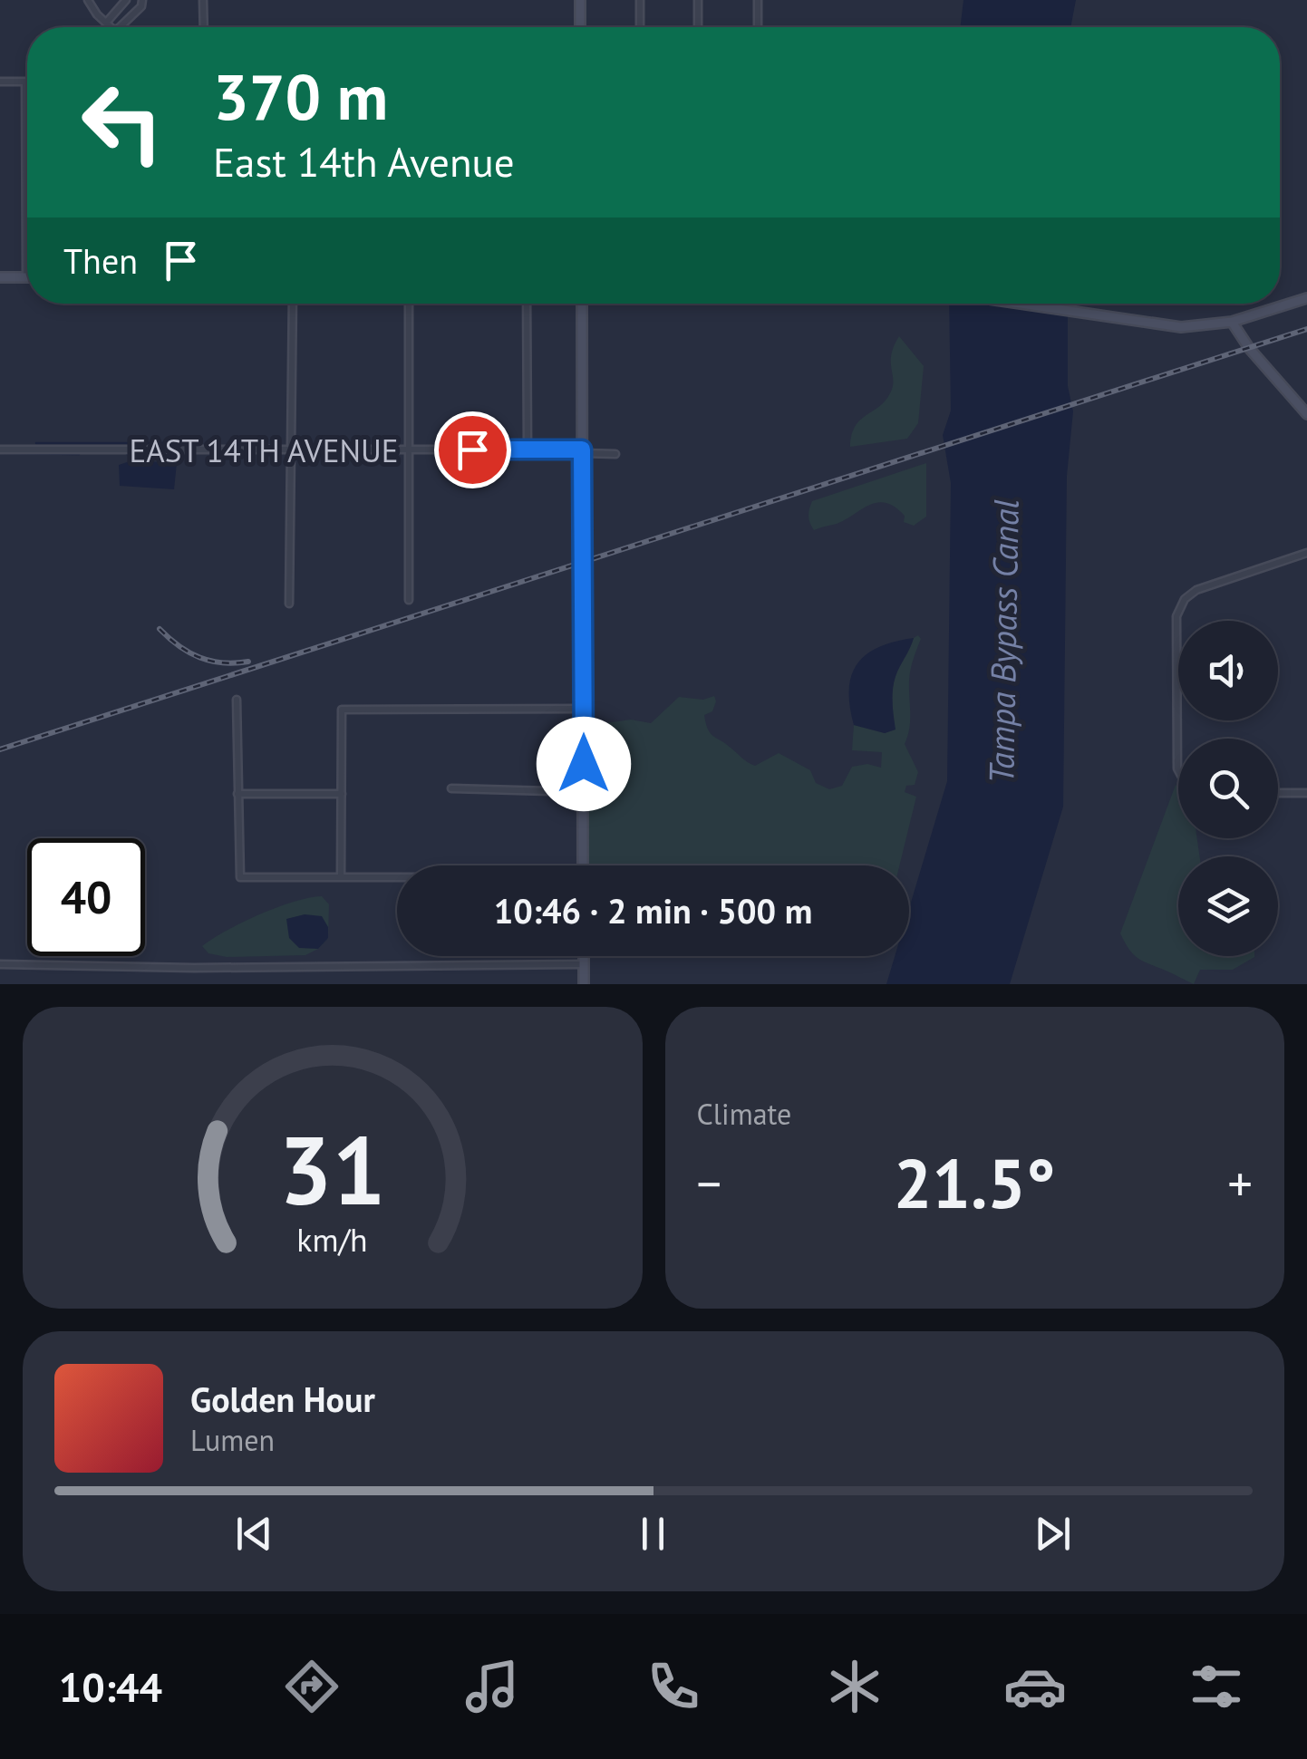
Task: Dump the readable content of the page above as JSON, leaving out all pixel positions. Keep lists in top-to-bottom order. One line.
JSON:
{"streets":{"street":["EAST 14TH AVENUE"]},"water":["Tampa Bypass Canal"],"page":{"turn":["370 m","East 14th Avenue"],"then":"Then","limit":"40","trip":"10:46 · 2 min · 500 m","tile":"Climate","heat":["−","21.5°","+"],"song":["Golden Hour","Lumen"],"tabs":"10:44","gauge":["31","km/h"]}}
